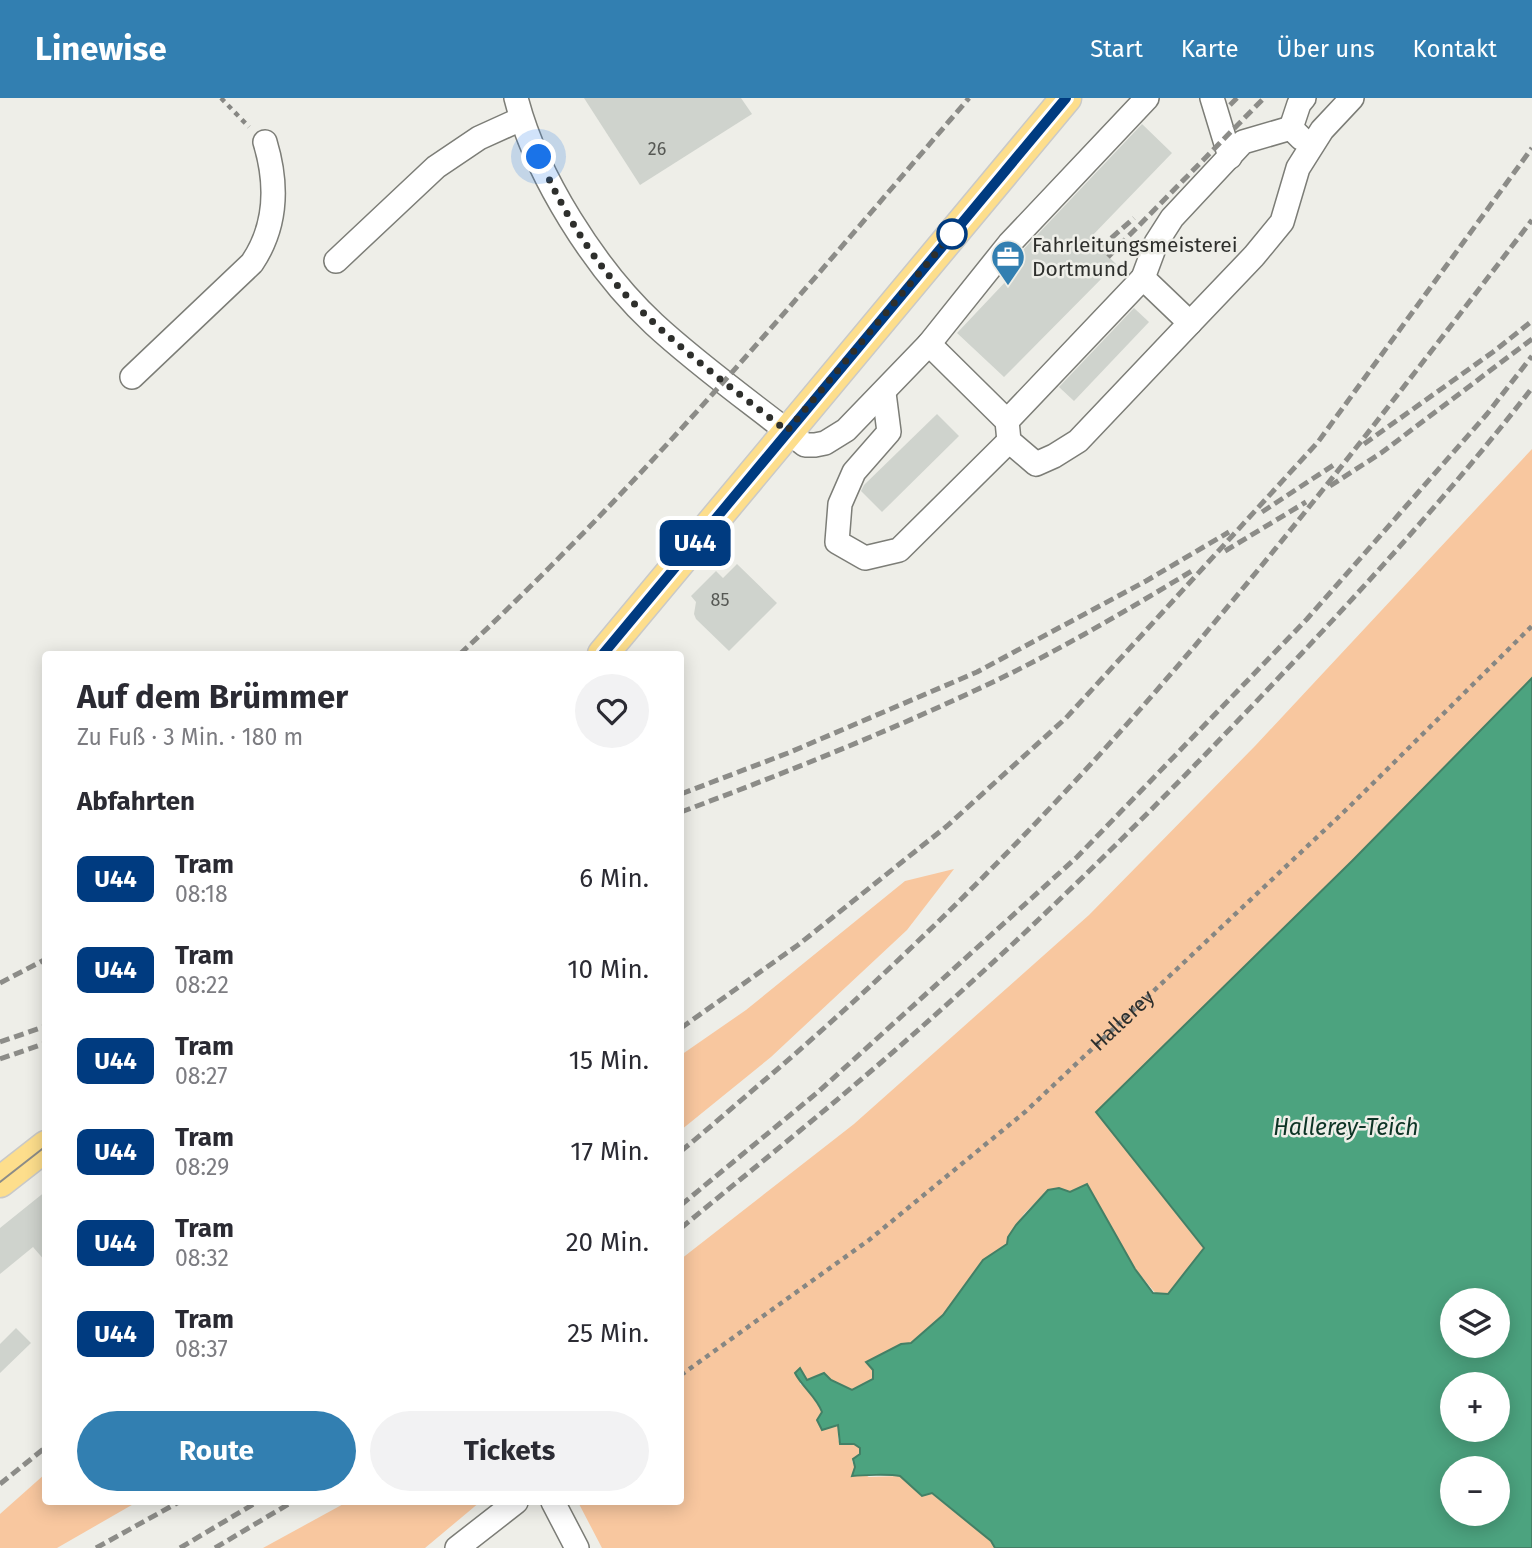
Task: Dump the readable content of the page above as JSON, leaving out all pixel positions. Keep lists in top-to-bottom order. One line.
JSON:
{"streets":{"path":["Hallerey"]},"water":["Hallerey-Teich"],"places":{"office":["Fahrleitungsmeisterei Dortmund"]},"lines":["tram line U44"],"house_numbers":["26","85"],"page":{"header":"Linewise","nav":["Start","Karte","Über uns","Kontakt"],"on_map":"U44","heading":[["Auf dem Brümmer","Zu Fuß · 3 Min. · 180 m"],"Abfahrten"],"list":[{"mark":"U44","name":"Tram","note":"08:18","value":"6 Min."},{"mark":"U44","name":"Tram","note":"08:22","value":"10 Min."},{"mark":"U44","name":"Tram","note":"08:27","value":"15 Min."},{"mark":"U44","name":"Tram","note":"08:29","value":"17 Min."},{"mark":"U44","name":"Tram","note":"08:32","value":"20 Min."},{"mark":"U44","name":"Tram","note":"08:37","value":"25 Min."}],"map_buttons":["+","−"],"buttons":["Route","Tickets"]}}
